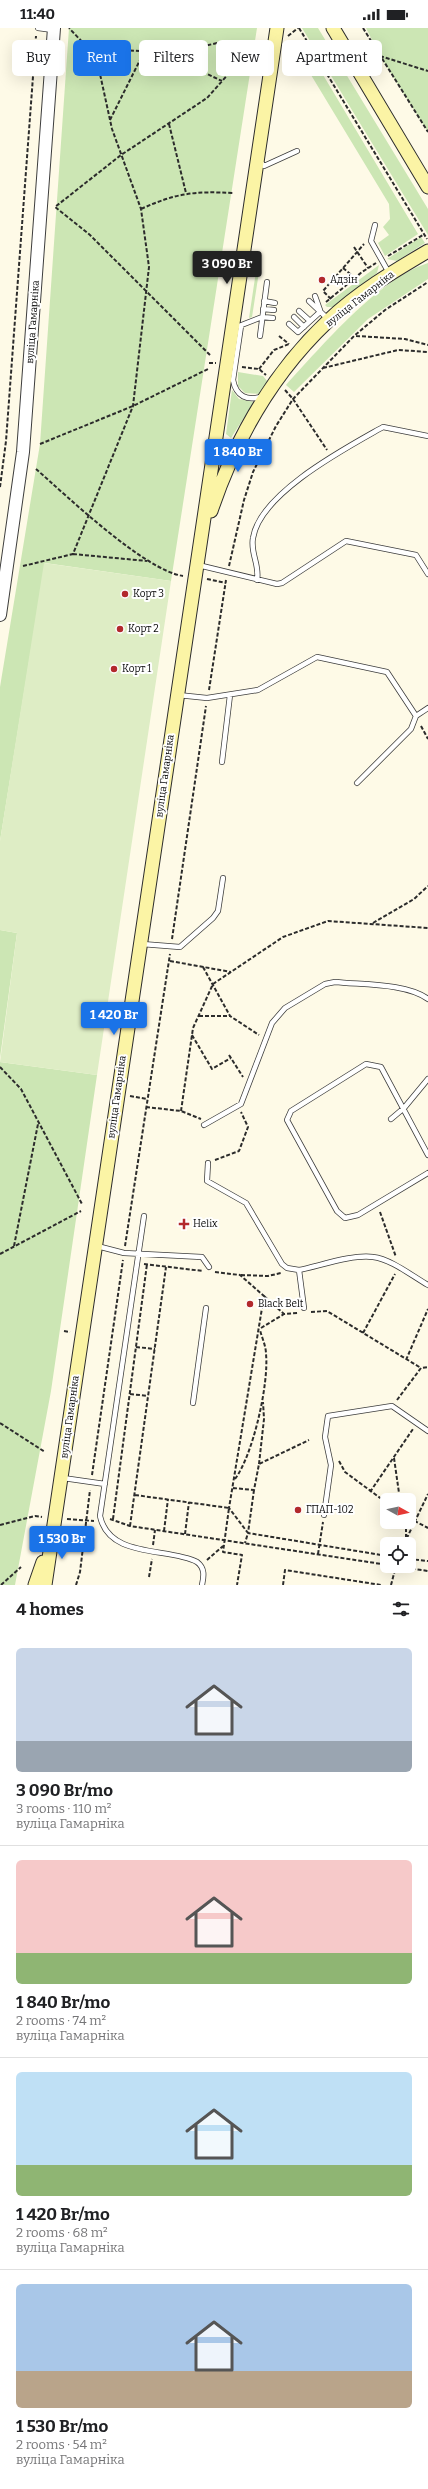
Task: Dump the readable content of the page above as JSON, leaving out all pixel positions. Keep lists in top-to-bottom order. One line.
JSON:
{"streets":{"main road":["вуліца Гамарніка"]},"places":{"other":["Адзін","Корт 3","Корт 2","Корт 1","Black Belt","ГПАП-102"],"health":["Helix"]},"north":"right","page":{"status":"11:40","chip":["Buy","Rent","Filters","New","Apartment"],"price":["3 090 Br","1 840 Br","1 420 Br","1 530 Br"],"heading":"4 homes","list":[{"name":"3 090 Br/mo","note":"3 rooms · 110 m² · вуліца Гамарніка"},{"name":"1 840 Br/mo","note":"2 rooms · 74 m² · вуліца Гамарніка"},{"name":"1 420 Br/mo","note":"2 rooms · 68 m² · вуліца Гамарніка"},{"name":"1 530 Br/mo","note":"2 rooms · 54 m² · вуліца Гамарніка"}]}}
